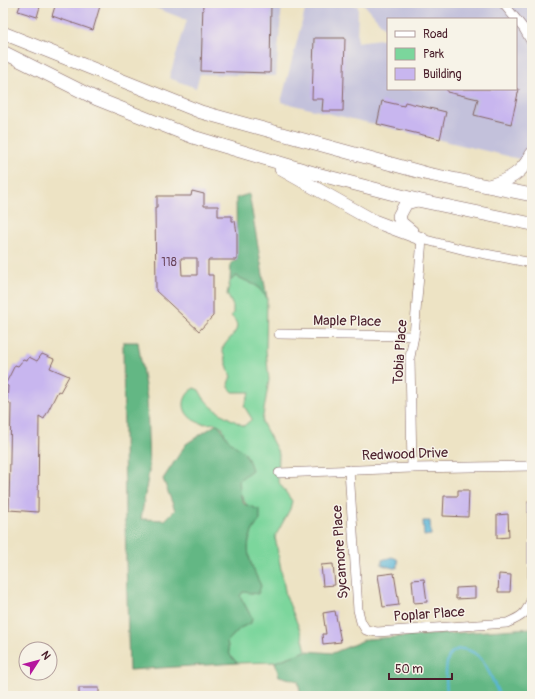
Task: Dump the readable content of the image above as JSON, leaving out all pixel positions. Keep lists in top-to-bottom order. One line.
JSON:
{"streets":{"street":["Maple Place","Tobia Place","Redwood Drive","Sycamore Place","Poplar Place"]},"crossings":[["Maple Place","Tobia Place"],["Tobia Place","Redwood Drive"],["Redwood Drive","Sycamore Place"],["Sycamore Place","Poplar Place"]],"house_numbers":["118"],"legend":["Road","Park","Building"],"scale_bar":"50 m","north":"top right"}
